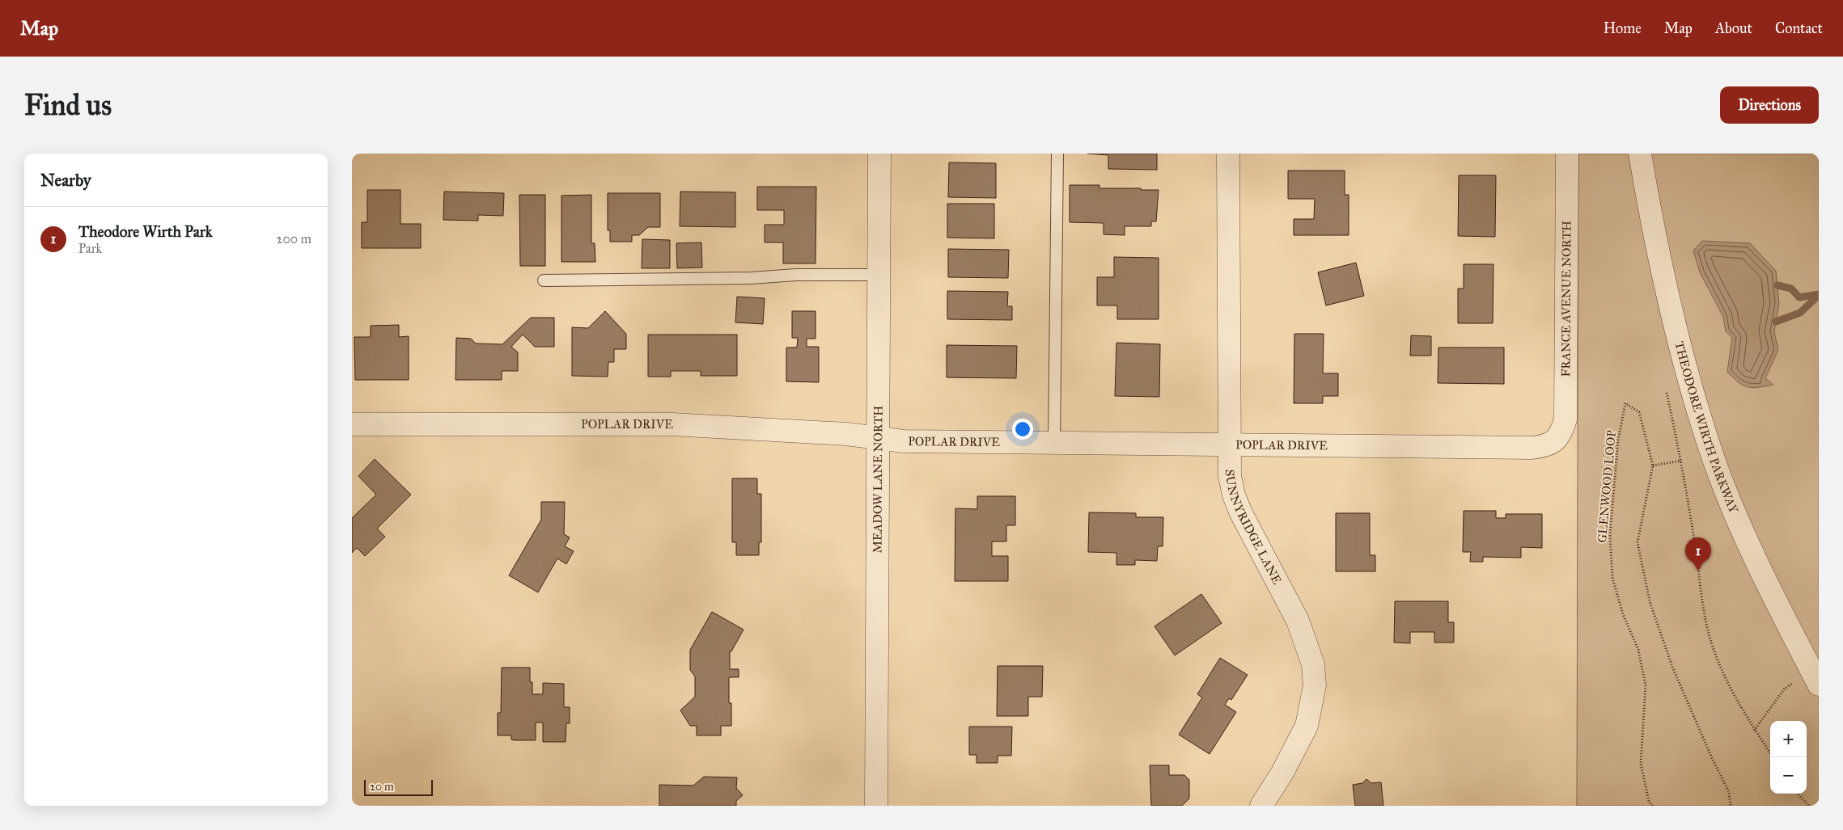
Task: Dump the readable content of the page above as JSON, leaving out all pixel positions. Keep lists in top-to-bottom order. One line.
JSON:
{"streets":{"street":["FRANCE AVENUE NORTH","POPLAR DRIVE","THEODORE WIRTH PARKWAY","MEADOW LANE NORTH","SUNNYRIDGE LANE"],"path":["GLENWOOD LOOP"]},"crossings":[["FRANCE AVENUE NORTH","POPLAR DRIVE"],["POPLAR DRIVE","MEADOW LANE NORTH"],["POPLAR DRIVE","SUNNYRIDGE LANE"]],"scale_bar":"20 m","page":{"header":"Map","nav":["Home","Map","About","Contact"],"buttons":"Directions","title":"Find us","heading":"Nearby","list":[{"mark":"1","name":"Theodore Wirth Park","note":"Park","value":"200 m"}],"pins":"1","map_buttons":["+","−"],"scale":"20 m"}}
